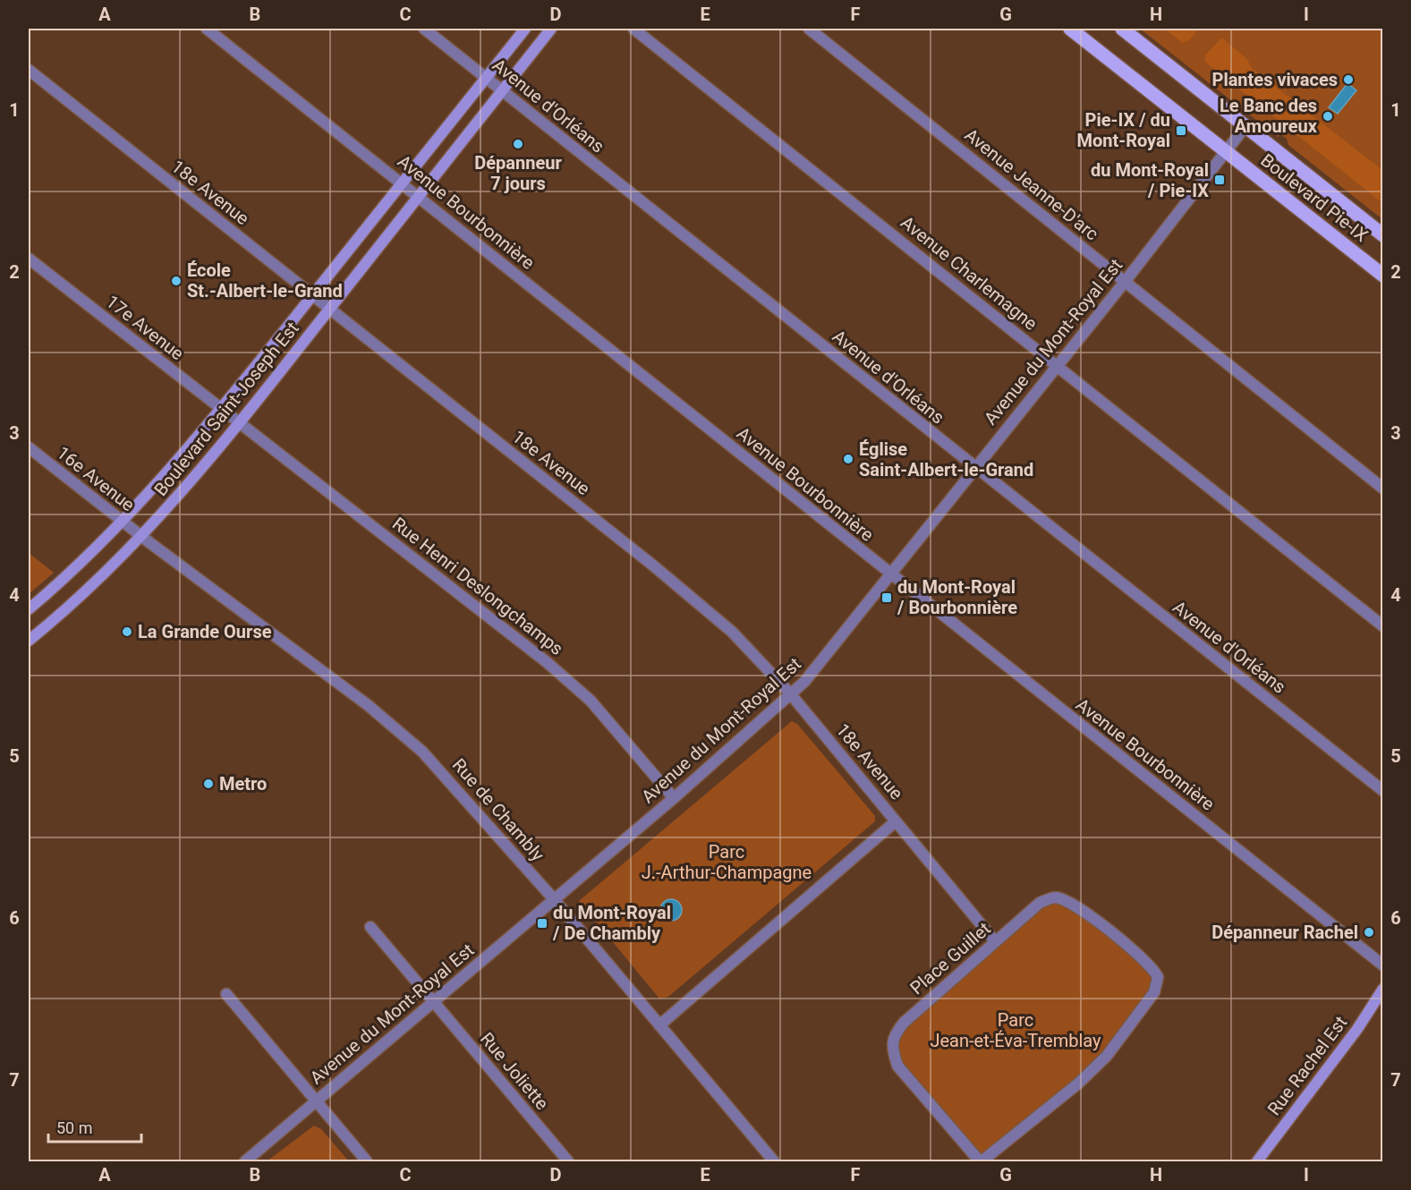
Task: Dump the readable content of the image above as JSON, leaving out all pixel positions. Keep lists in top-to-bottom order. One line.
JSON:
{"streets":{"main road":["Boulevard Pie-IX","Boulevard Saint-Joseph Est","Rue Rachel Est"],"street":["Avenue d'Orléans","Avenue Jeanne-D'arc","18e Avenue","Avenue Bourbonnière","Avenue Charlemagne","17e Avenue","Avenue du Mont-Royal Est","16e Avenue","Rue Henri Deslongchamps","Rue de Chambly","Place Guillet","Rue Joliette"]},"crossings":[["Avenue d'Orléans","Avenue du Mont-Royal Est"],["Avenue d'Orléans","Boulevard Saint-Joseph Est"],["Avenue Jeanne-D'arc","Avenue du Mont-Royal Est"],["18e Avenue","Avenue du Mont-Royal Est"],["18e Avenue","Boulevard Saint-Joseph Est"],["18e Avenue","Place Guillet"],["Boulevard Pie-IX","Avenue du Mont-Royal Est"],["Avenue Bourbonnière","Avenue du Mont-Royal Est"],["Avenue Bourbonnière","Boulevard Saint-Joseph Est"],["Avenue Charlemagne","Avenue du Mont-Royal Est"],["17e Avenue","Boulevard Saint-Joseph Est"],["17e Avenue","Rue Henri Deslongchamps"],["Avenue du Mont-Royal Est","Rue Henri Deslongchamps"],["Avenue du Mont-Royal Est","Rue de Chambly"],["Avenue du Mont-Royal Est","Rue Joliette"],["Boulevard Saint-Joseph Est","16e Avenue"],["Boulevard Saint-Joseph Est","Rue Henri Deslongchamps"],["Boulevard Saint-Joseph Est","Rue de Chambly"],["16e Avenue","Rue de Chambly"]],"parks":["Parc J.-Arthur-Champagne","Parc Jean-et-Éva-Tremblay"],"places":{"other":["Plantes vivaces","Le Banc des Amoureux","Dépanneur 7 jours","École St.-Albert-le-Grand","Église Saint-Albert-le-Grand","La Grande Ourse","Metro","Dépanneur Rachel"],"transit":["Pie-IX / du Mont-Royal","du Mont-Royal / Pie-IX","du Mont-Royal / Bourbonnière","du Mont-Royal / De Chambly"]},"scale_bar":"50 m","grid":{"columns":["A","B","C","D","E","F","G","H","I"],"rows":["1","2","3","4","5","6","7"]}}
